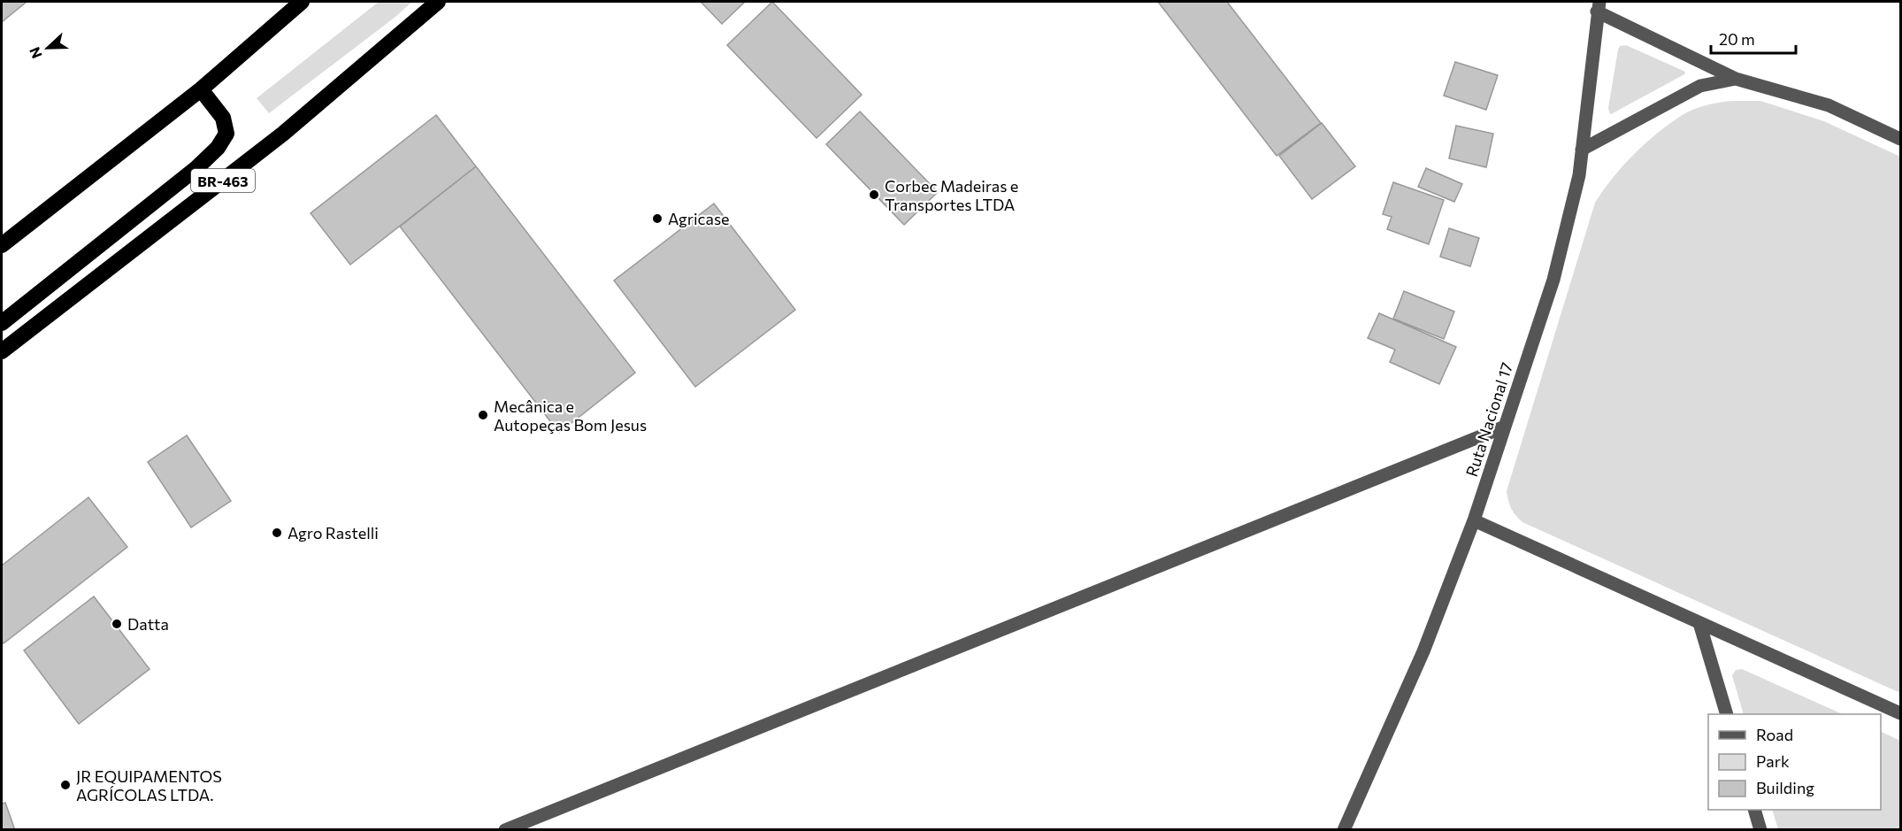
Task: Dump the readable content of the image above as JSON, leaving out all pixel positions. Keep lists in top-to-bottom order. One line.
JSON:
{"streets":{"highway":["BR-463"],"street":["Ruta Nacional 17"]},"places":["Corbec Madeiras e Transportes LTDA","Agricase","Mecânica e Autopeças Bom Jesus","Agro Rastelli","Datta","JR EQUIPAMENTOS AGRÍCOLAS LTDA."],"legend":["Road","Park","Building"],"scale_bar":"20 m","north":"left"}
